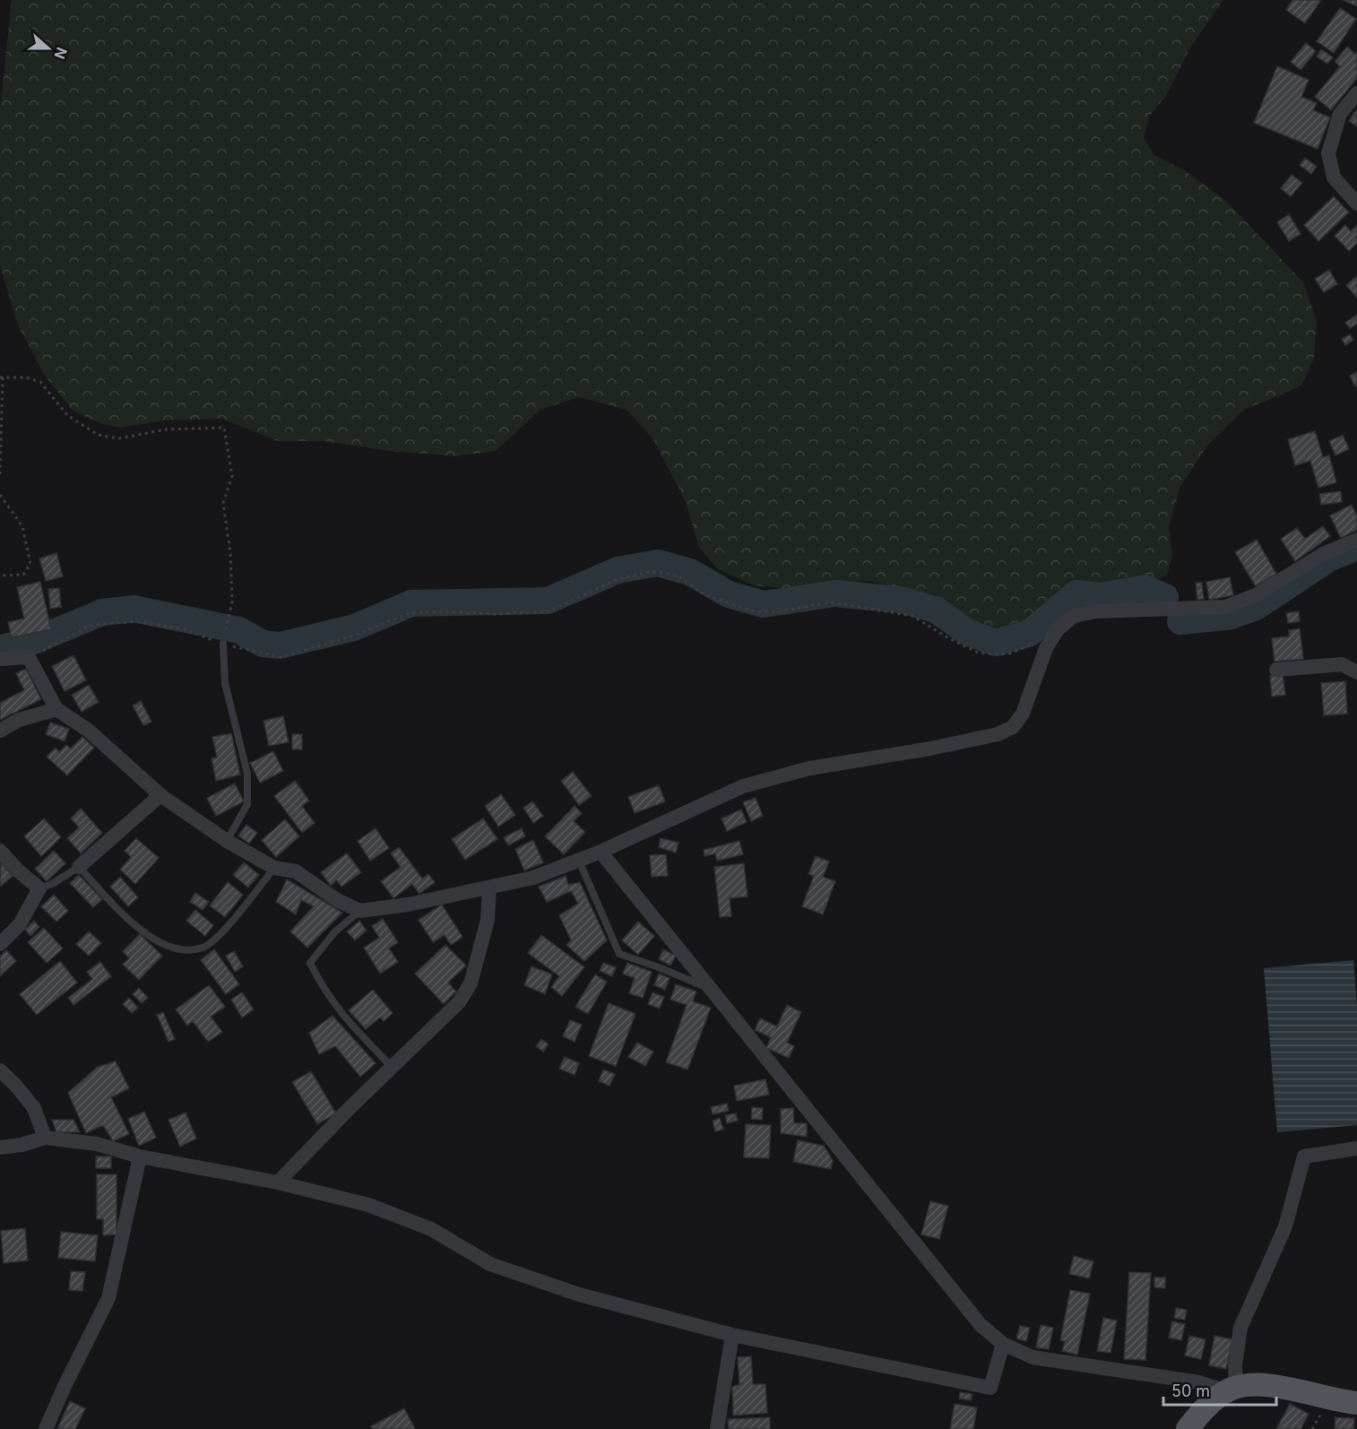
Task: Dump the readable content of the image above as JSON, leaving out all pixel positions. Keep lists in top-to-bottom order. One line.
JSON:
{"scale_bar":"50 m","north":"right"}
